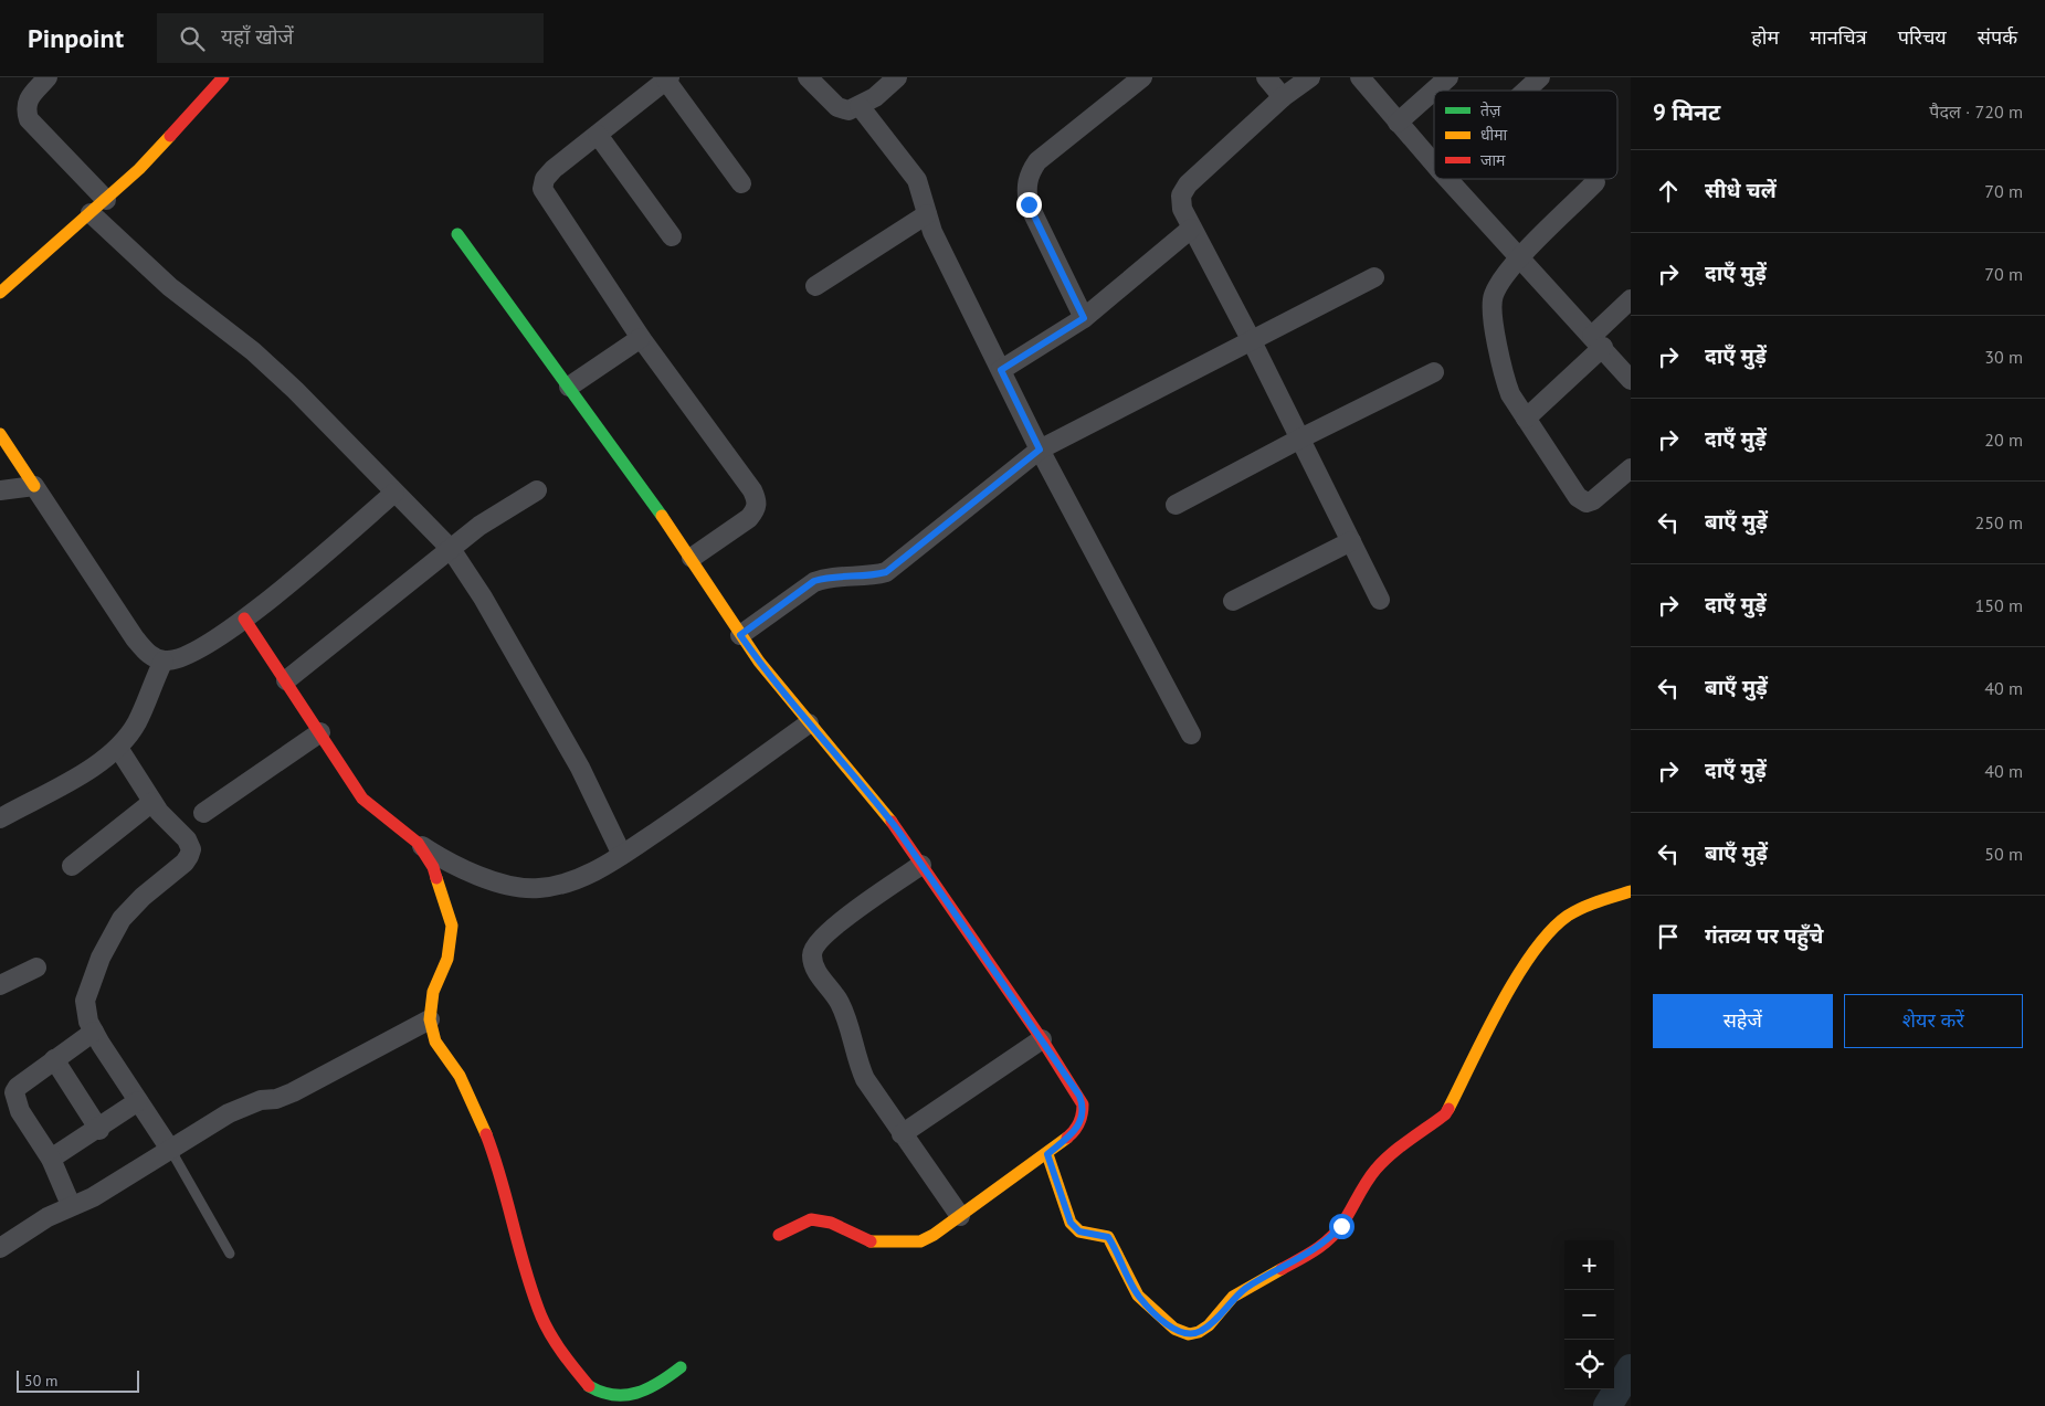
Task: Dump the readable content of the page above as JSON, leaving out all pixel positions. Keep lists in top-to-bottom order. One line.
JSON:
{"legend":["तेज़","धीमा","जाम"],"scale_bar":"50 m","page":{"header":"Pinpoint","search":"यहाँ खोजें","nav":["होम","मानचित्र","परिचय","संपर्क"],"heading":["9 मिनट","पैदल · 720 m"],"list":[["सीधे चलें","70 m"],["दाएँ मुड़ें","70 m"],["दाएँ मुड़ें","30 m"],["दाएँ मुड़ें","20 m"],["बाएँ मुड़ें","250 m"],["दाएँ मुड़ें","150 m"],["बाएँ मुड़ें","40 m"],["दाएँ मुड़ें","40 m"],["बाएँ मुड़ें","50 m"],"गंतव्य पर पहुँचे"],"buttons":["सहेजें","शेयर करें"],"map_buttons":["+","−"],"scale":"50 m"}}
